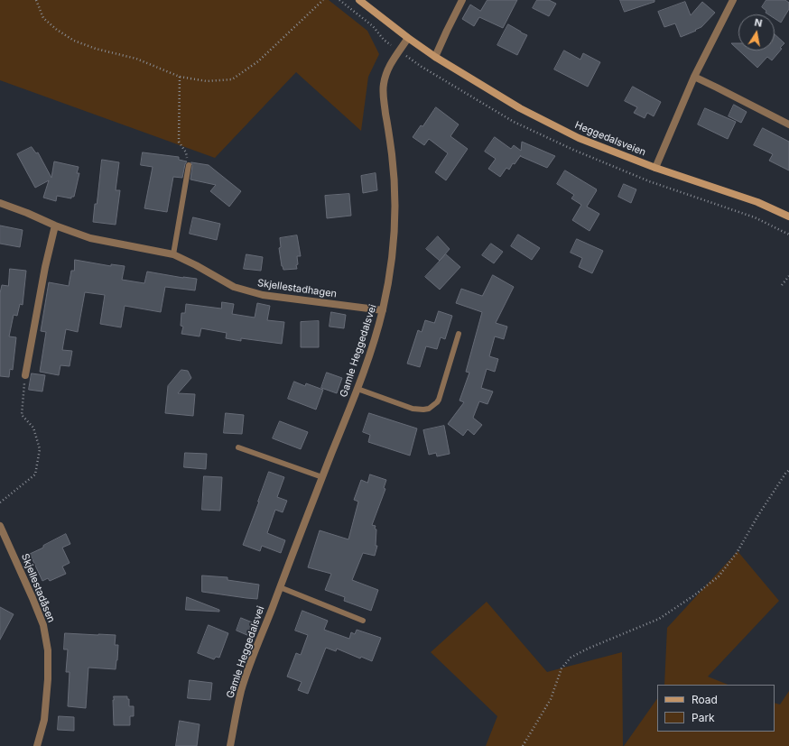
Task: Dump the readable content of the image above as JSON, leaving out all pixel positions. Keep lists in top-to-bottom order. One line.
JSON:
{"streets":{"main road":["Heggedalsveien"],"street":["Skjellestadhagen","Gamle Heggedalsvei","Skjellestadåsen"]},"crossings":[["Heggedalsveien","Gamle Heggedalsvei"],["Skjellestadhagen","Gamle Heggedalsvei"]],"legend":["Road","Park"],"north":"top"}
